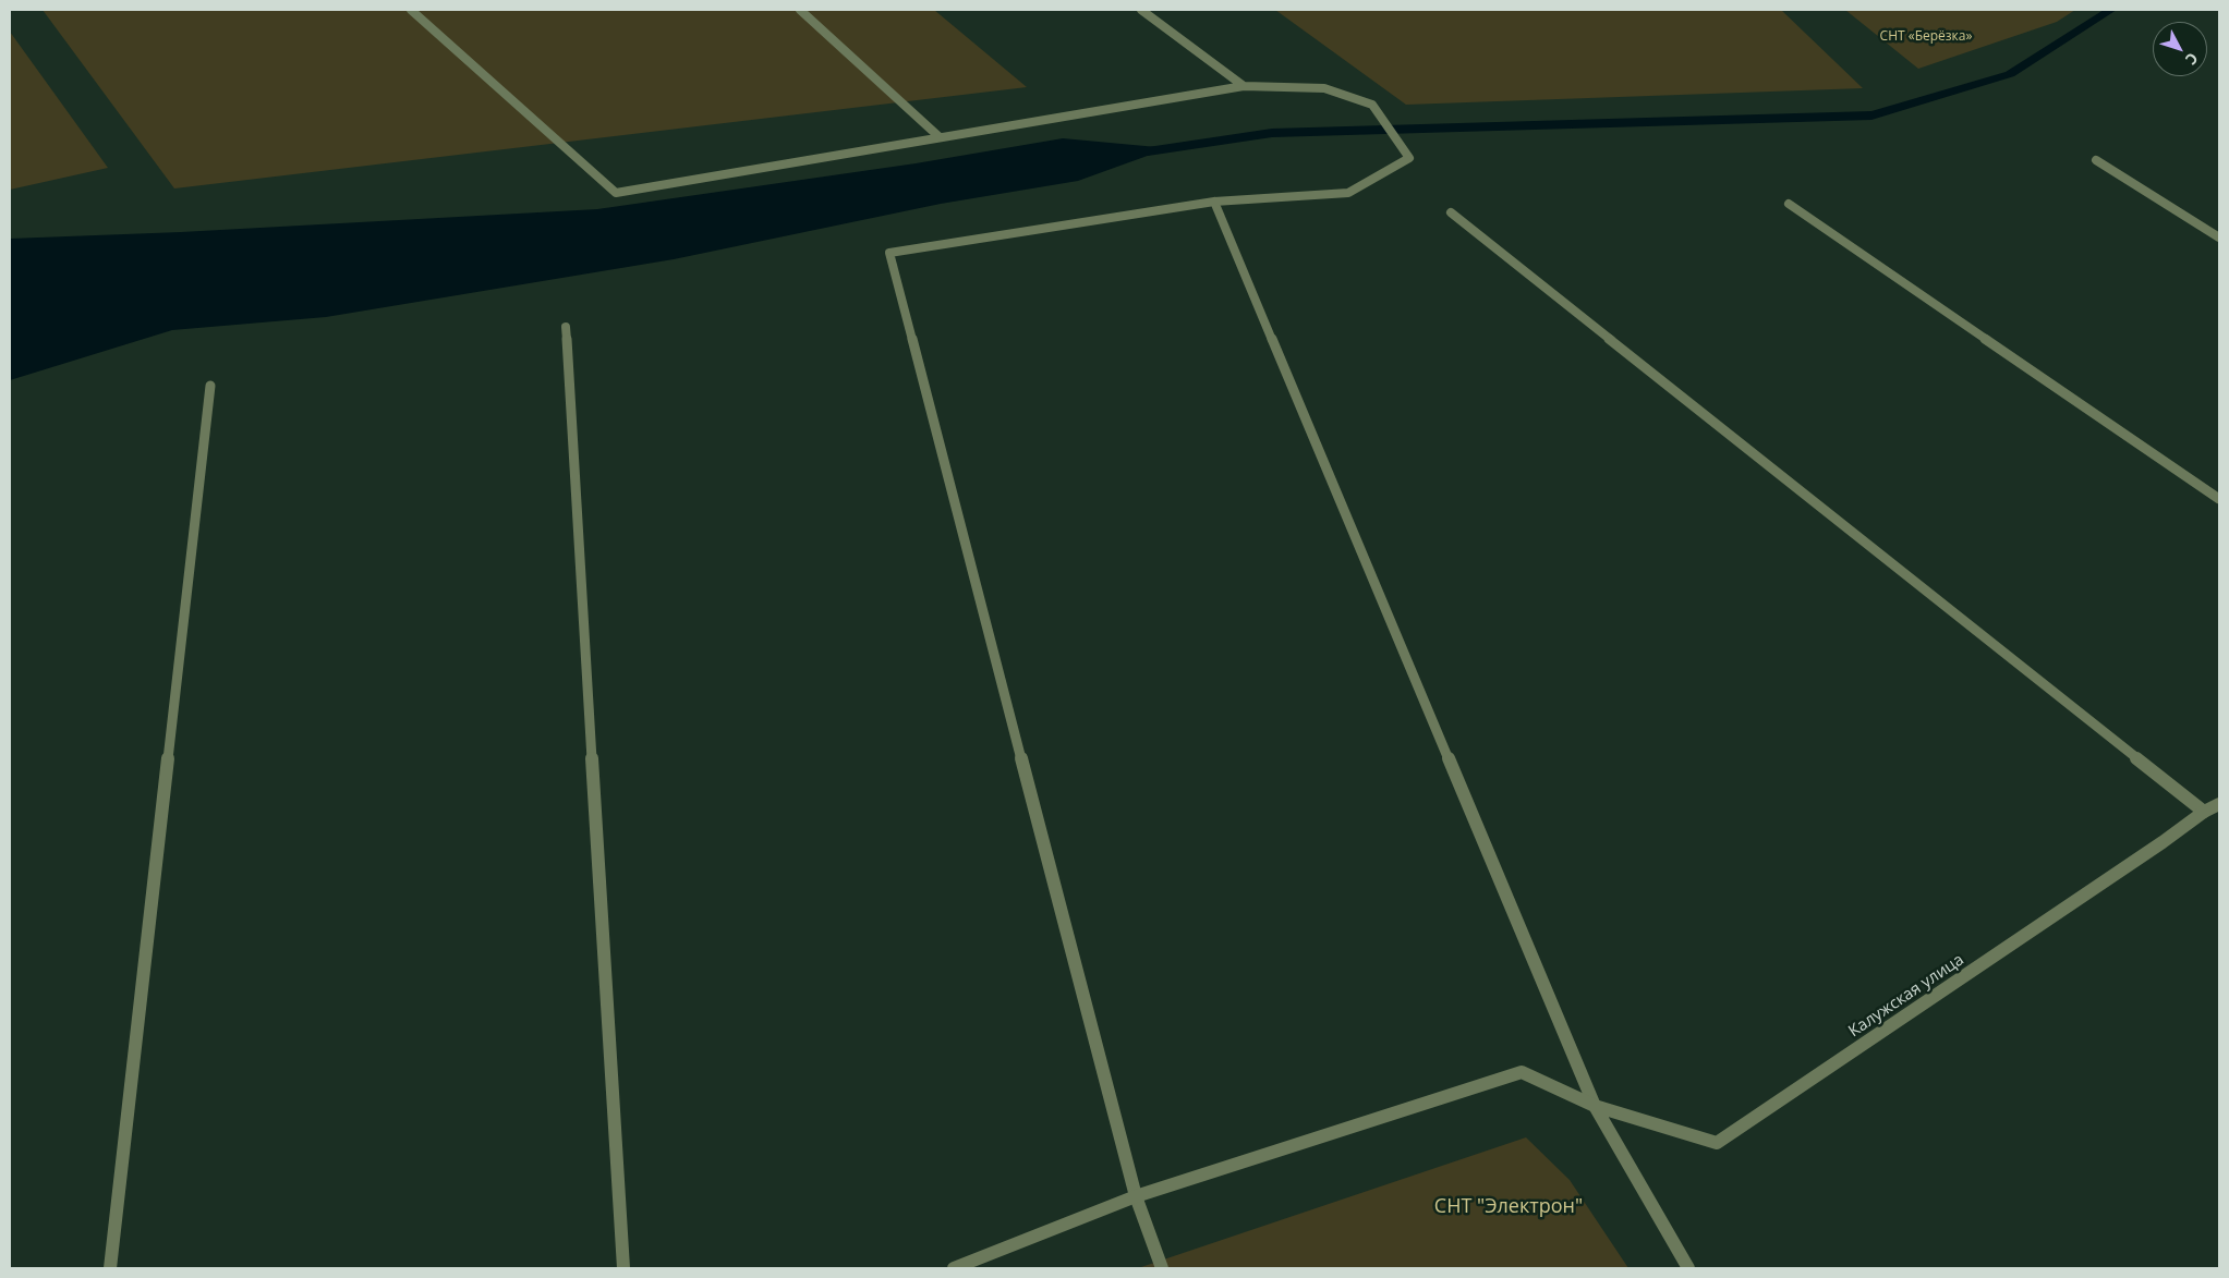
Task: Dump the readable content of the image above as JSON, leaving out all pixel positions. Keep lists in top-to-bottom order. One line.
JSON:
{"streets":{"street":["Калужская улица"]},"parks":["СНТ «Берёзка»","СНТ \"Электрон\""],"north":"bottom right"}
